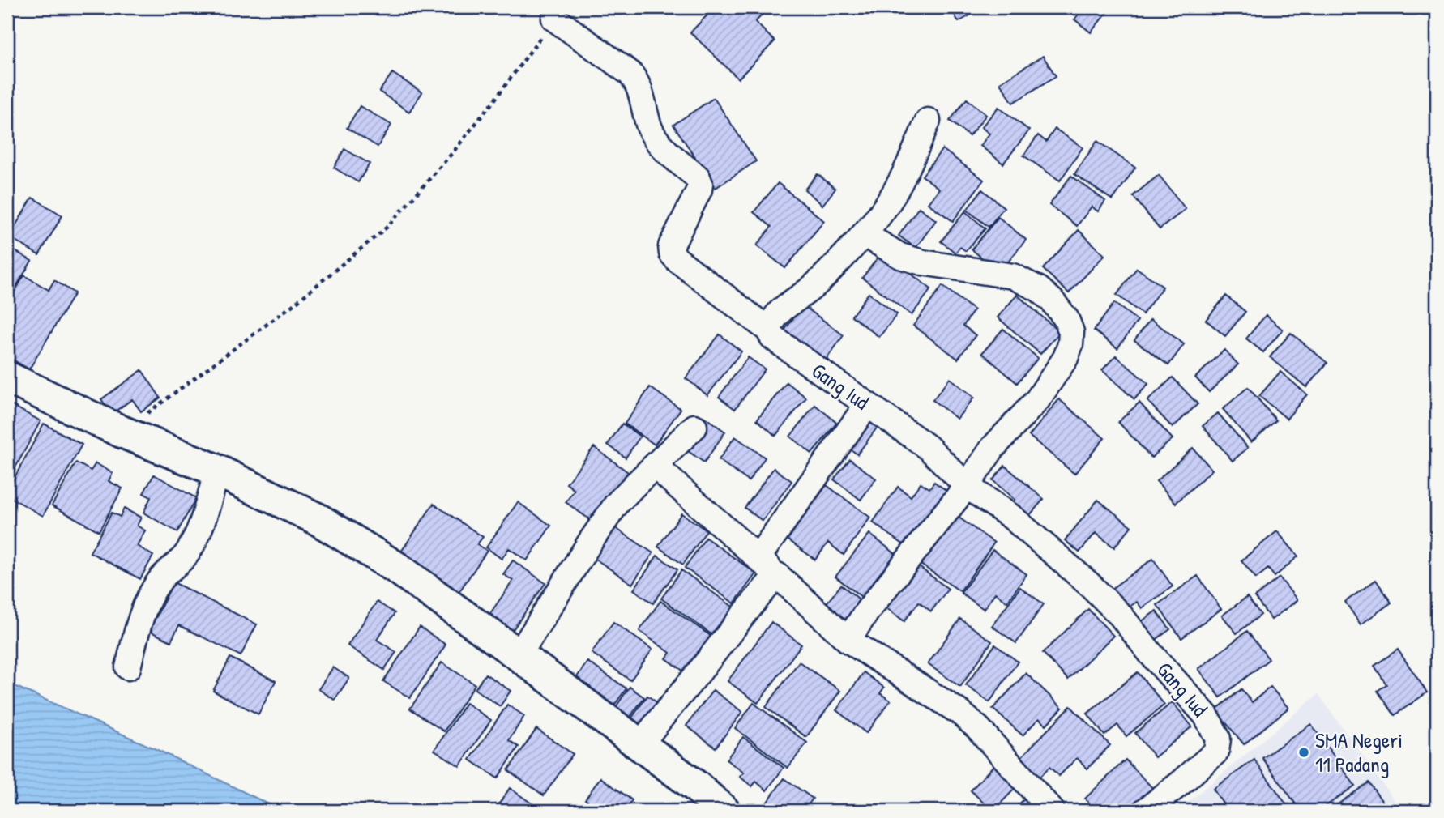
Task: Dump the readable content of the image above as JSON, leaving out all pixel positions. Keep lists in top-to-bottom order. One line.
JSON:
{"streets":{"street":["Gang Iud"]},"places":["SMA Negeri 11 Padang"]}
